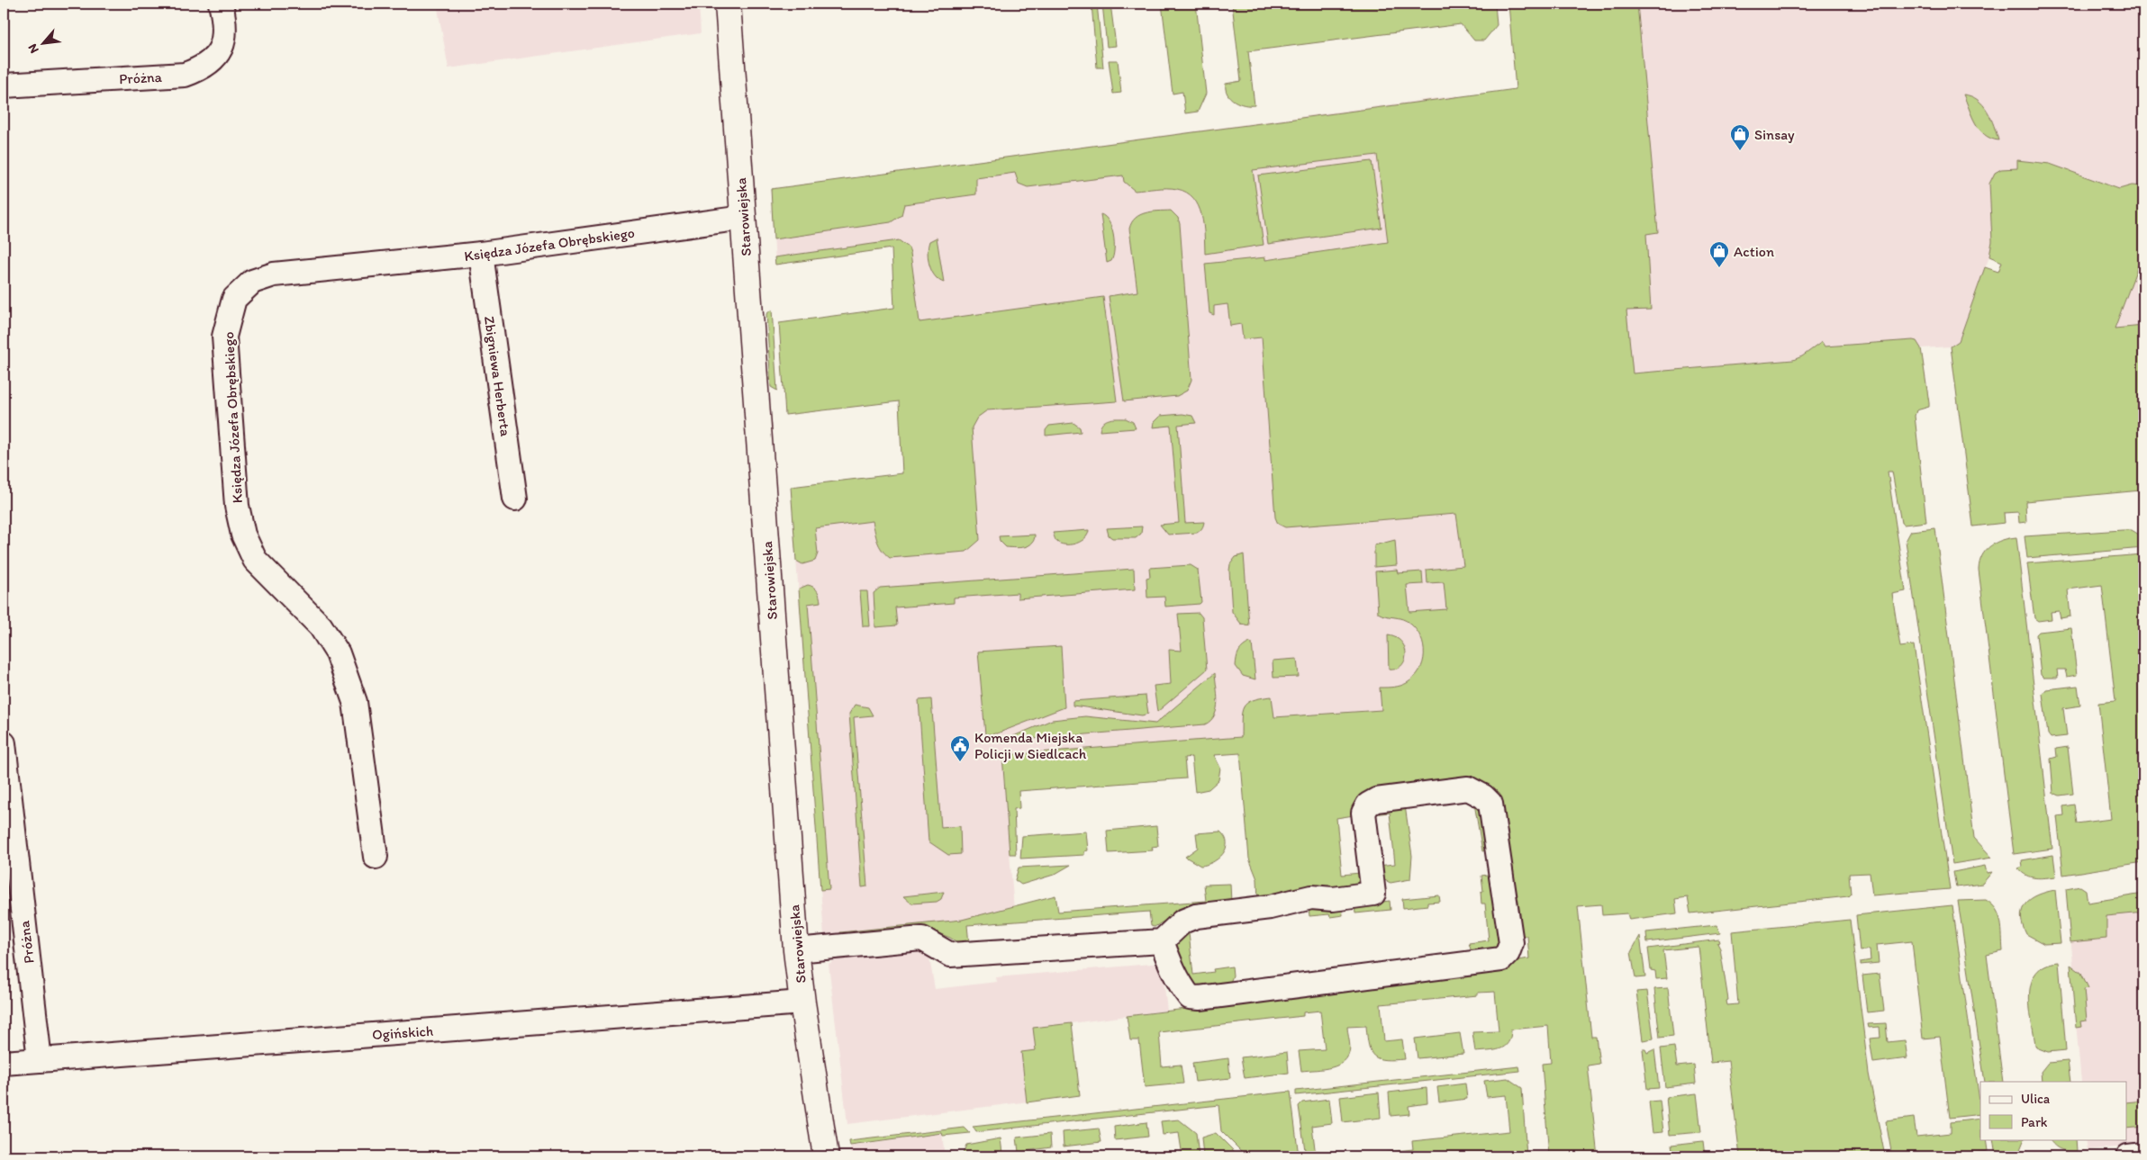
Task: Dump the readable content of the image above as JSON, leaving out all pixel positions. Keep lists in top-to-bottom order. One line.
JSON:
{"streets":{"main road":["Starowiejska"],"street":["Próżna","Księdza Józefa Obrębskiego","Zbigniewa Herberta","Ogińskich"]},"crossings":[["Próżna","Ogińskich"],["Starowiejska","Księdza Józefa Obrębskiego"],["Starowiejska","Ogińskich"],["Księdza Józefa Obrębskiego","Zbigniewa Herberta"]],"places":{"shop":["Sinsay","Action"],"public building":["Komenda Miejska Policji w Siedlcach"]},"legend":["Ulica","Park"],"north":"bottom left"}
